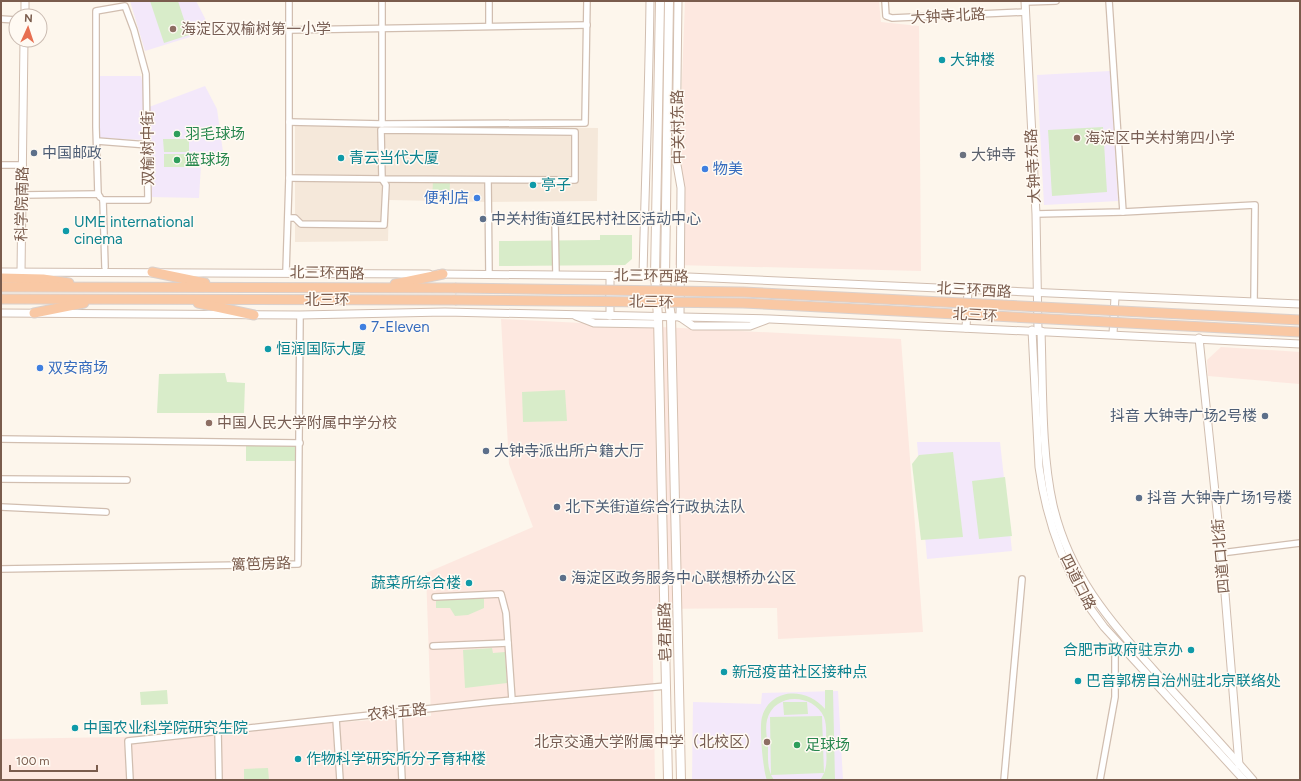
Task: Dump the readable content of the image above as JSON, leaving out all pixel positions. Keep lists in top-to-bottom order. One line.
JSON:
{"streets":{"highway":["北三环"],"main road":["中关村东路","皂君庙路"],"street":["大钟寺北路","双榆树中街","大钟寺东路","科学院南路","北三环西路","四道口北街","篱笆房路","四道口路","农科五路"]},"crossings":[["大钟寺北路","大钟寺东路"],["中关村东路","北三环西路"],["中关村东路","皂君庙路"],["大钟寺东路","北三环西路"],["大钟寺东路","四道口路"],["科学院南路","北三环西路"],["四道口北街","四道口路"],["皂君庙路","农科五路"]],"places":["海淀区双榆树第一小学","大钟楼","羽毛球场","海淀区中关村第四小学","中国邮政","大钟寺","青云当代大厦","篮球场","物美","亭子","便利店","中关村街道红民村社区活动中心","UME international cinema","7-Eleven","恒润国际大厦","双安商场","抖音 大钟寺广场2号楼","中国人民大学附属中学分校","大钟寺派出所户籍大厅","抖音 大钟寺广场1号楼","北下关街道综合行政执法队","海淀区政务服务中心联想桥办公区","蔬菜所综合楼","合肥市政府驻京办","新冠疫苗社区接种点","巴音郭楞自治州驻北京联络处","中国农业科学院研究生院","北京交通大学附属中学（北校区）","足球场","作物科学研究所分子育种楼"],"scale_bar":"100 m","north":"top"}
